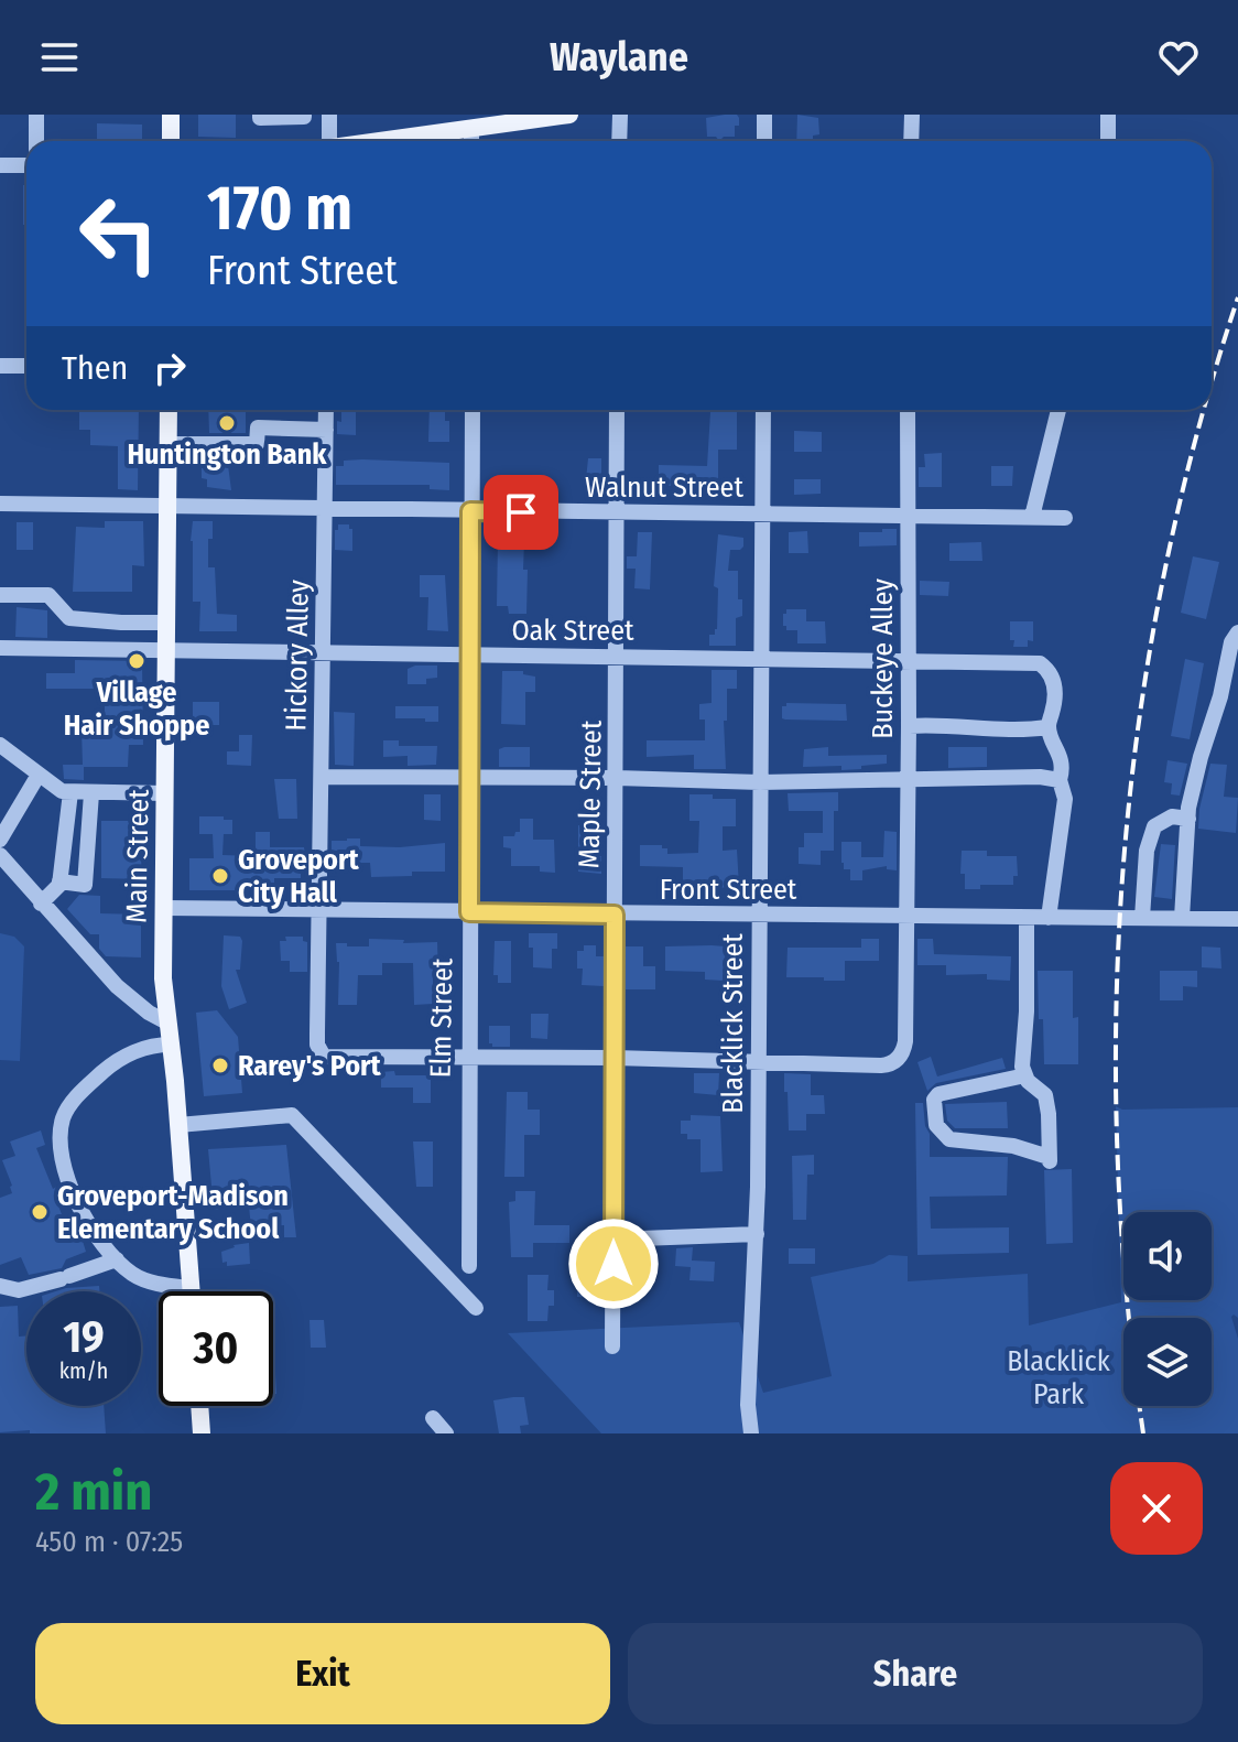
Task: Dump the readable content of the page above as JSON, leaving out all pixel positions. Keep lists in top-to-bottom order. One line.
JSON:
{"streets":{"main road":["Main Street"],"street":["Walnut Street","Oak Street","Hickory Alley","Buckeye Alley","Maple Street","Front Street","Elm Street","Blacklick Street"]},"crossings":[["Walnut Street","Hickory Alley"],["Walnut Street","Buckeye Alley"],["Walnut Street","Maple Street"],["Walnut Street","Main Street"],["Walnut Street","Elm Street"],["Walnut Street","Blacklick Street"],["Oak Street","Hickory Alley"],["Oak Street","Buckeye Alley"],["Oak Street","Maple Street"],["Oak Street","Main Street"],["Oak Street","Elm Street"],["Oak Street","Blacklick Street"],["Hickory Alley","Front Street"],["Hickory Alley","Elm Street"],["Buckeye Alley","Front Street"],["Buckeye Alley","Blacklick Street"],["Maple Street","Front Street"],["Main Street","Front Street"],["Front Street","Elm Street"],["Front Street","Blacklick Street"]],"parks":["Blacklick Park"],"places":["Huntington Bank","Village Hair Shoppe","Groveport City Hall","Rarey's Port","Groveport-Madison Elementary School"],"page":{"header":"Waylane","turn":["170 m","Front Street"],"then":"Then","speed":"19 km/h","limit":"30","heading":["2 min","450 m · 07:25"],"buttons":["Exit","Share"]}}
